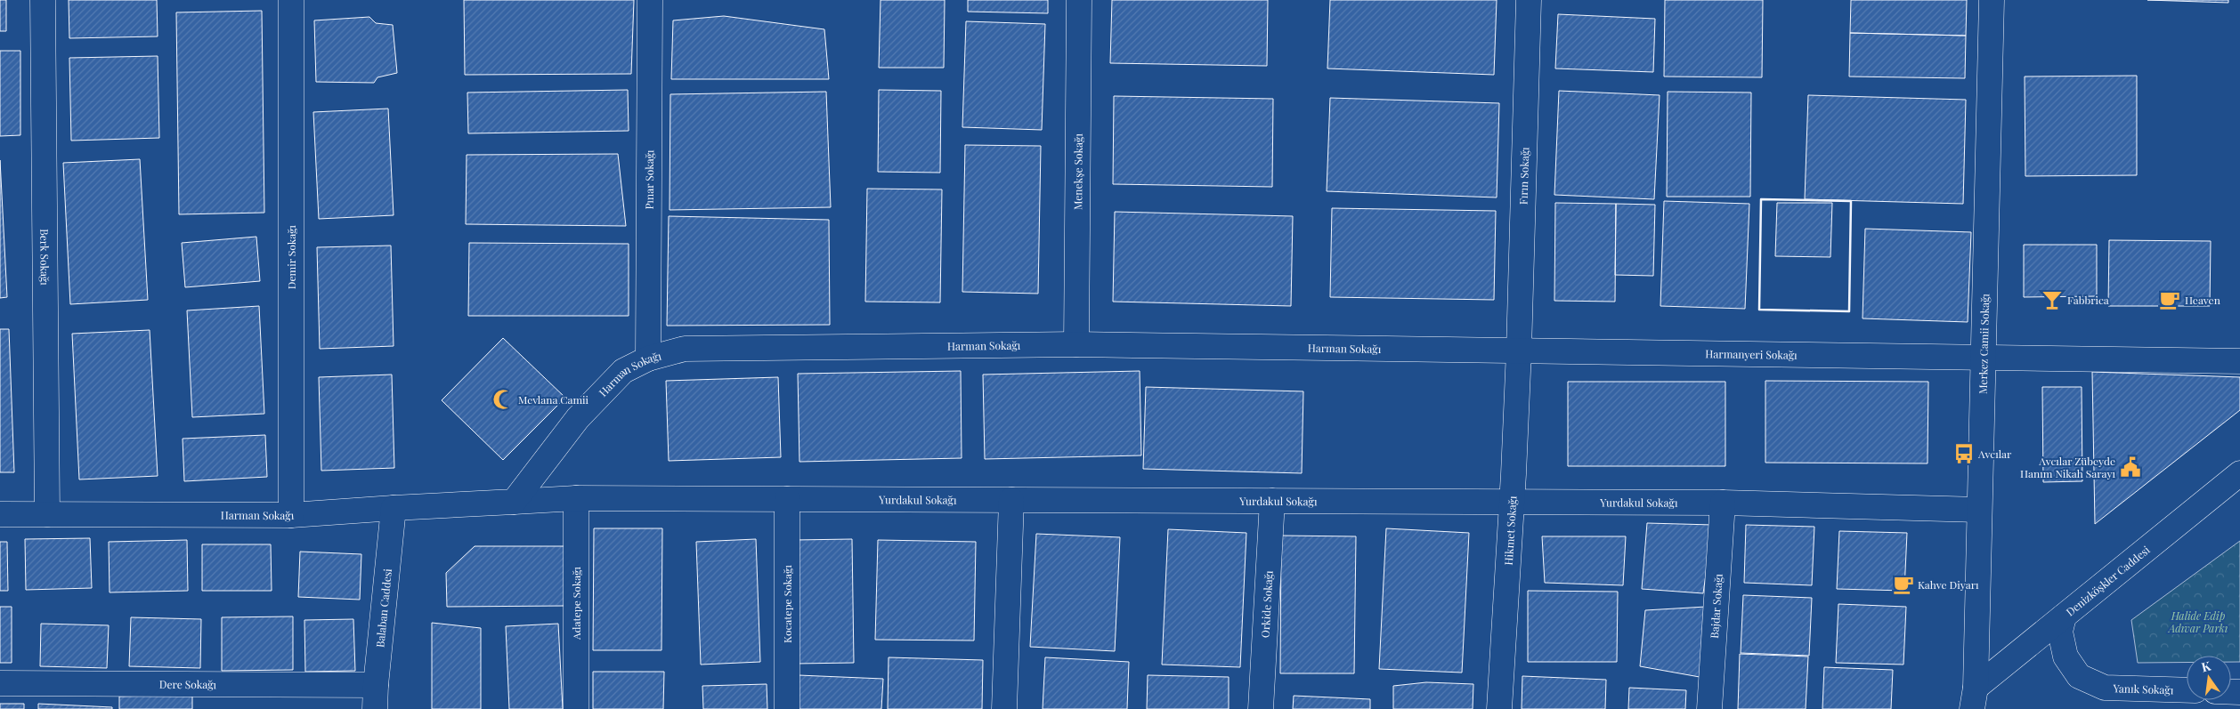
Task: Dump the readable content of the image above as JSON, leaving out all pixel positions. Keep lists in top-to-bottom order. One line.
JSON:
{"streets":{"street":["Menekşe Sokağı","Fırın Sokağı","Pınar Sokağı","Berk Sokağı","Demir Sokağı","Merkez Camii Sokağı","Harman Sokağı","Harmanyeri Sokağı","Yurdakul Sokağı","Hikmet Sokağı","Denizköşkler Caddesi","Adatepe Sokağı","Kocatepe Sokağı","Orkide Sokağı","Bajdar Sokağı","Balaban Caddesi","Dere Sokağı","Yanık Sokağı"]},"crossings":[["Menekşe Sokağı","Harman Sokağı"],["Fırın Sokağı","Harman Sokağı"],["Fırın Sokağı","Harmanyeri Sokağı"],["Fırın Sokağı","Hikmet Sokağı"],["Pınar Sokağı","Harman Sokağı"],["Berk Sokağı","Harman Sokağı"],["Demir Sokağı","Harman Sokağı"],["Merkez Camii Sokağı","Harmanyeri Sokağı"],["Merkez Camii Sokağı","Yurdakul Sokağı"],["Merkez Camii Sokağı","Denizköşkler Caddesi"],["Harman Sokağı","Harmanyeri Sokağı"],["Harman Sokağı","Yurdakul Sokağı"],["Harman Sokağı","Hikmet Sokağı"],["Harman Sokağı","Adatepe Sokağı"],["Harman Sokağı","Balaban Caddesi"],["Harmanyeri Sokağı","Hikmet Sokağı"],["Yurdakul Sokağı","Hikmet Sokağı"],["Yurdakul Sokağı","Adatepe Sokağı"],["Yurdakul Sokağı","Kocatepe Sokağı"],["Yurdakul Sokağı","Orkide Sokağı"],["Yurdakul Sokağı","Bajdar Sokağı"],["Denizköşkler Caddesi","Yanık Sokağı"],["Balaban Caddesi","Dere Sokağı"]],"parks":["Halide Edip Adıvar Parkı"],"places":{"bar":["Fabbrica"],"cafe":["Heaven","Kahve Diyarı"],"mosque":["Mevlana Camii"],"bus stop":["Avcılar"],"public building":["Avcılar Zübeyde Hanım Nikah Sarayı"]},"north":"top"}
